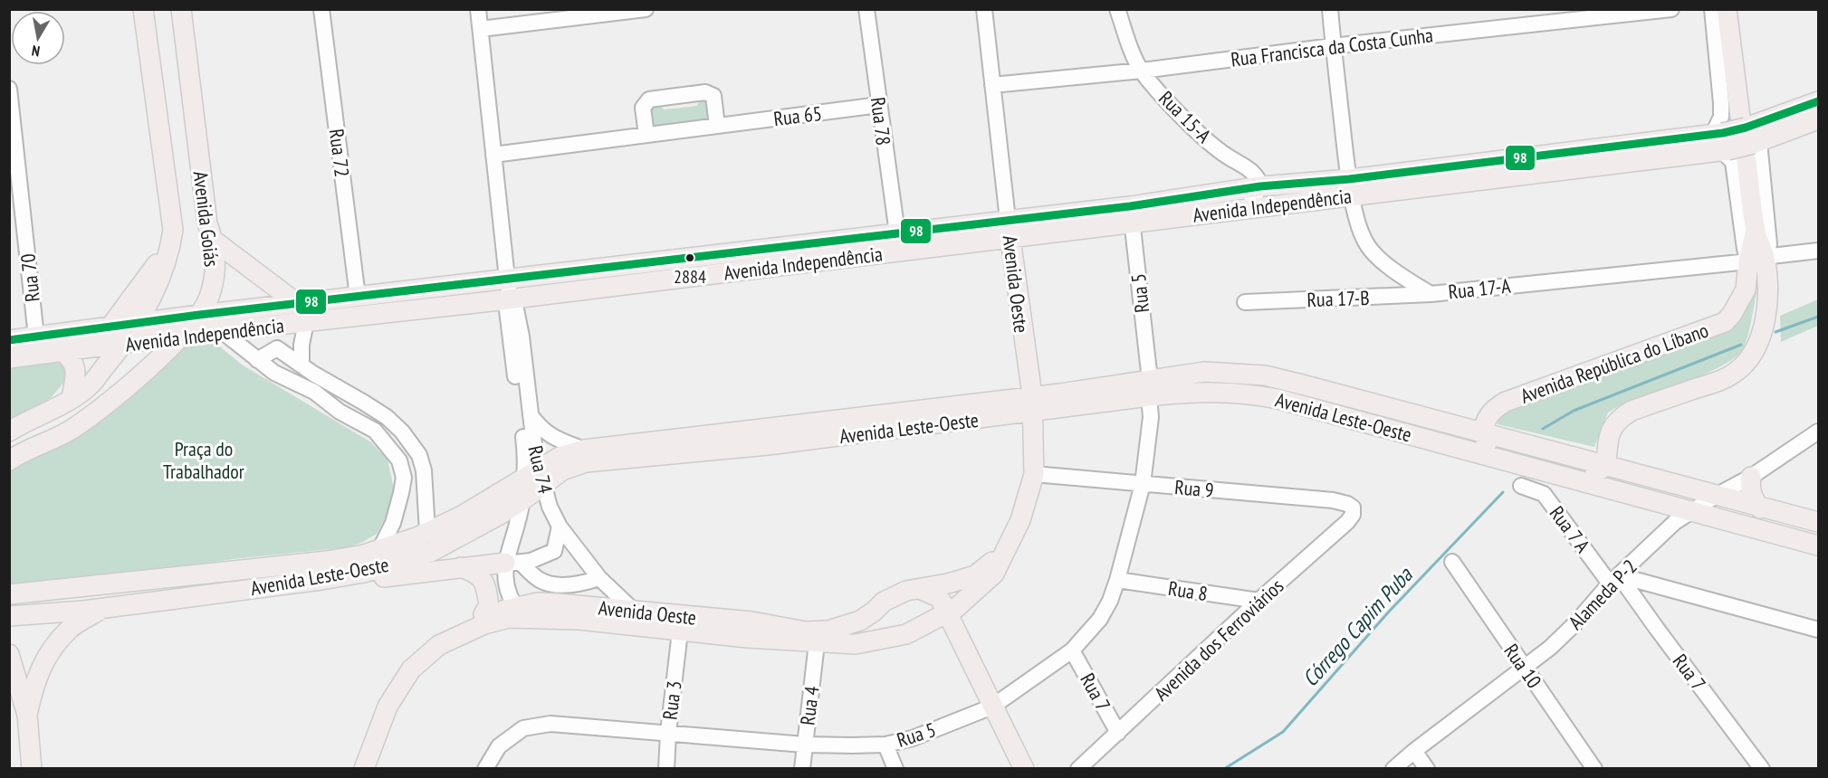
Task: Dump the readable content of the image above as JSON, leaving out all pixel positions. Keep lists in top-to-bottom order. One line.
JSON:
{"streets":{"main road":["Avenida Independência","Avenida Goiás","Avenida Oeste","Avenida República do Líbano","Avenida Leste-Oeste"],"street":["Rua Francisca da Costa Cunha","Rua 65","Rua 15-A","Rua 78","Rua 72","Rua 70","Rua 17-A","Rua 5","Rua 17-B","Rua 74","Rua 9","Rua 7 A","Rua 8","Alameda P-2","Avenida dos Ferroviários","Rua 10","Rua 7","Rua 3","Rua 4"]},"crossings":[["Rua Francisca da Costa Cunha","Rua 15-A"],["Rua Francisca da Costa Cunha","Avenida Oeste"],["Rua Francisca da Costa Cunha","Rua 17-A"],["Rua 65","Rua 78"],["Rua 65","Rua 74"],["Rua 15-A","Avenida Independência"],["Rua 78","Avenida Independência"],["Rua 72","Avenida Independência"],["Avenida Independência","Avenida Goiás"],["Avenida Independência","Rua 70"],["Avenida Independência","Avenida Oeste"],["Avenida Independência","Rua 17-A"],["Avenida Independência","Rua 5"],["Avenida Independência","Avenida República do Líbano"],["Avenida Independência","Rua 74"],["Avenida Oeste","Avenida Leste-Oeste"],["Avenida Oeste","Rua 74"],["Avenida Oeste","Rua 9"],["Avenida Oeste","Rua 3"],["Avenida Oeste","Rua 4"],["Rua 17-A","Rua 17-B"],["Rua 17-A","Avenida República do Líbano"],["Rua 5","Avenida Leste-Oeste"],["Rua 5","Rua 9"],["Rua 5","Rua 8"],["Rua 5","Rua 7"],["Rua 5","Rua 3"],["Rua 5","Rua 4"],["Avenida República do Líbano","Avenida Leste-Oeste"],["Avenida Leste-Oeste","Rua 74"],["Avenida Leste-Oeste","Alameda P-2"],["Rua 9","Avenida dos Ferroviários"],["Rua 7 A","Alameda P-2"],["Rua 7 A","Rua 7"],["Rua 8","Avenida dos Ferroviários"],["Alameda P-2","Rua 10"],["Alameda P-2","Rua 7"],["Avenida dos Ferroviários","Rua 7"]],"water":["Córrego Capim Puba"],"parks":["Praça do Trabalhador"],"places":["2884"],"lines":["transit line 98"],"north":"bottom"}
